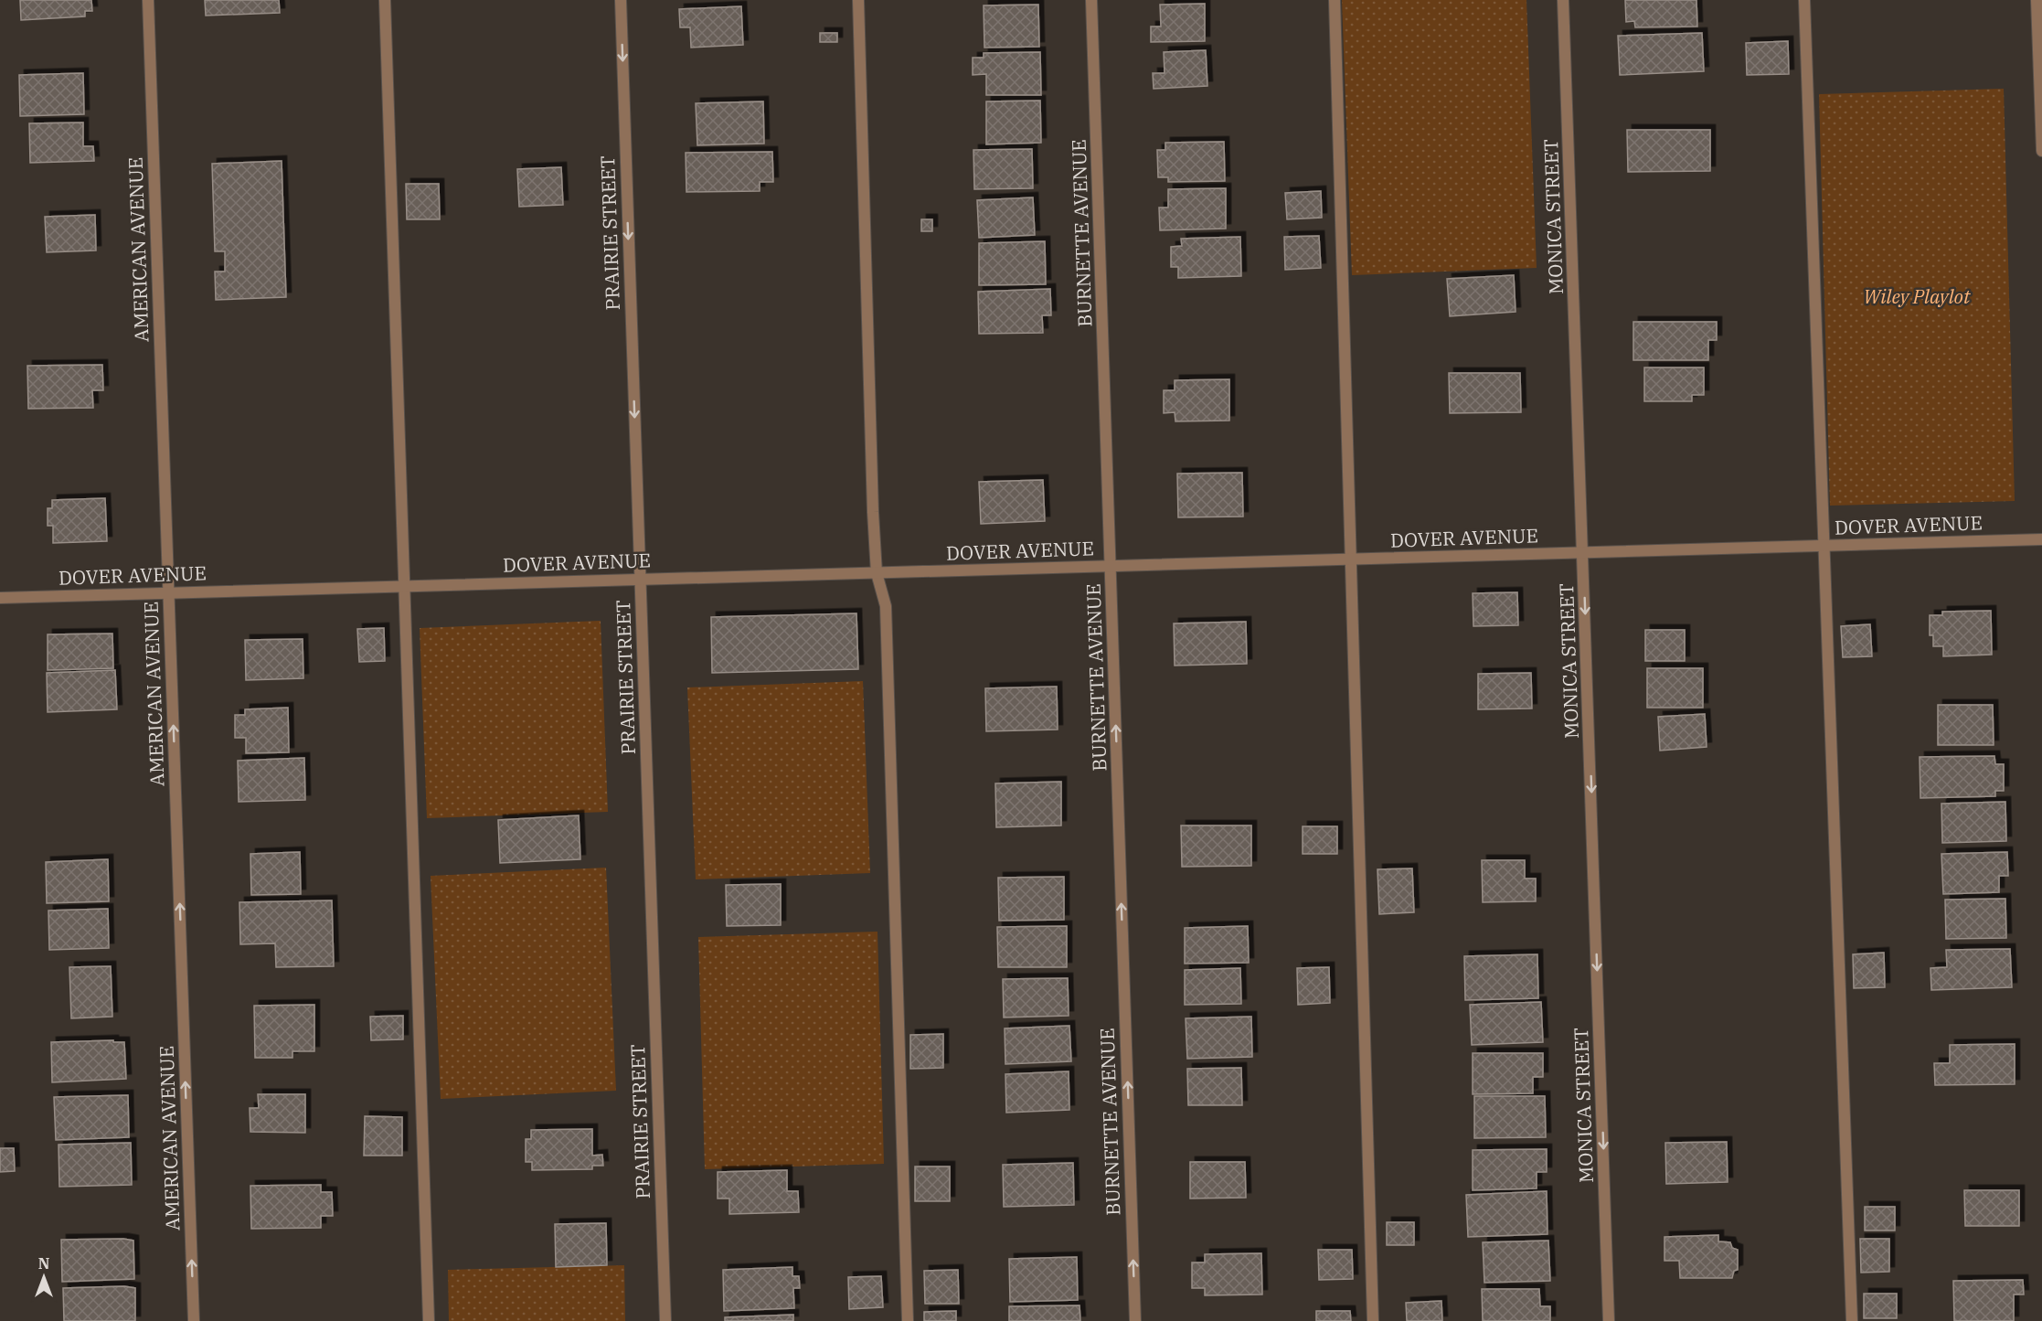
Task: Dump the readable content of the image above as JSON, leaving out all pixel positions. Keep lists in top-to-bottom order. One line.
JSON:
{"streets":{"street":["MONICA STREET","PRAIRIE STREET","BURNETTE AVENUE","AMERICAN AVENUE","DOVER AVENUE"]},"crossings":[["MONICA STREET","DOVER AVENUE"],["PRAIRIE STREET","DOVER AVENUE"],["BURNETTE AVENUE","DOVER AVENUE"],["AMERICAN AVENUE","DOVER AVENUE"]],"one_way":["MONICA STREET","PRAIRIE STREET","BURNETTE AVENUE","AMERICAN AVENUE"],"parks":["Wiley Playlot"],"north":"top"}
